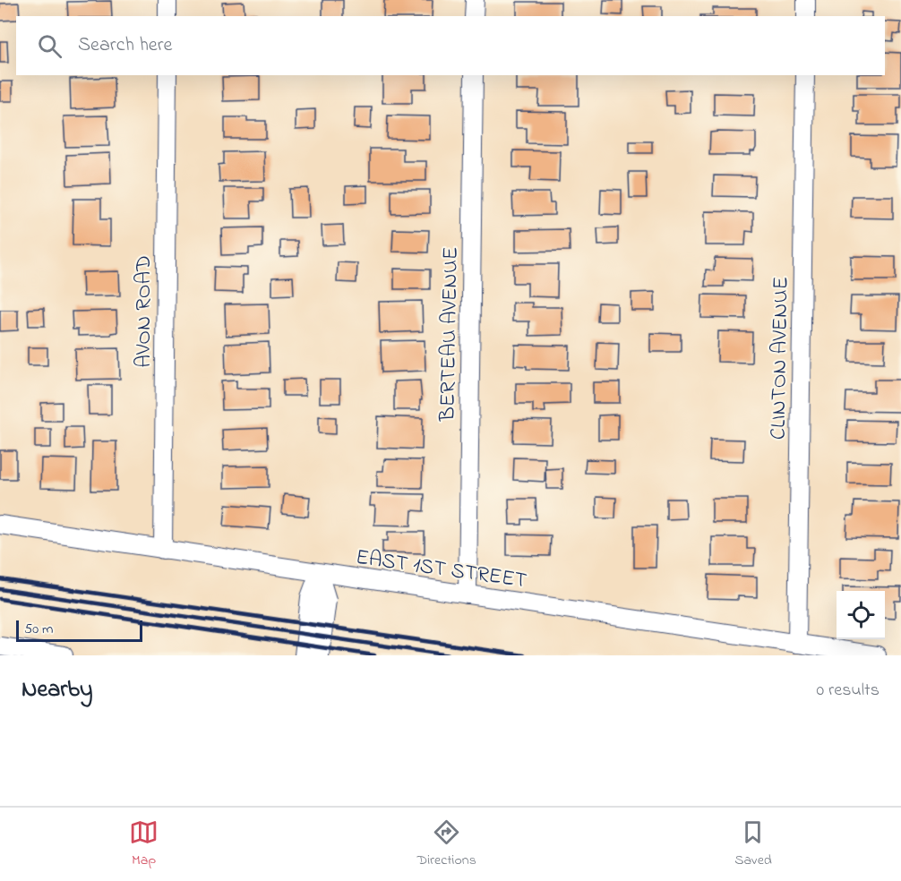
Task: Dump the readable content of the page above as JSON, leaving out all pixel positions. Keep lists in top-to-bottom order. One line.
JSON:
{"streets":{"street":["AVON ROAD","BERTEAU AVENUE","CLINTON AVENUE","EAST 1ST STREET"]},"crossings":[["AVON ROAD","EAST 1ST STREET"],["BERTEAU AVENUE","EAST 1ST STREET"],["CLINTON AVENUE","EAST 1ST STREET"]],"scale_bar":"50 m","page":{"search":"Search here","scale":"50 m","heading":["Nearby","0 results"],"nav":["Map","Directions","Saved"]}}
